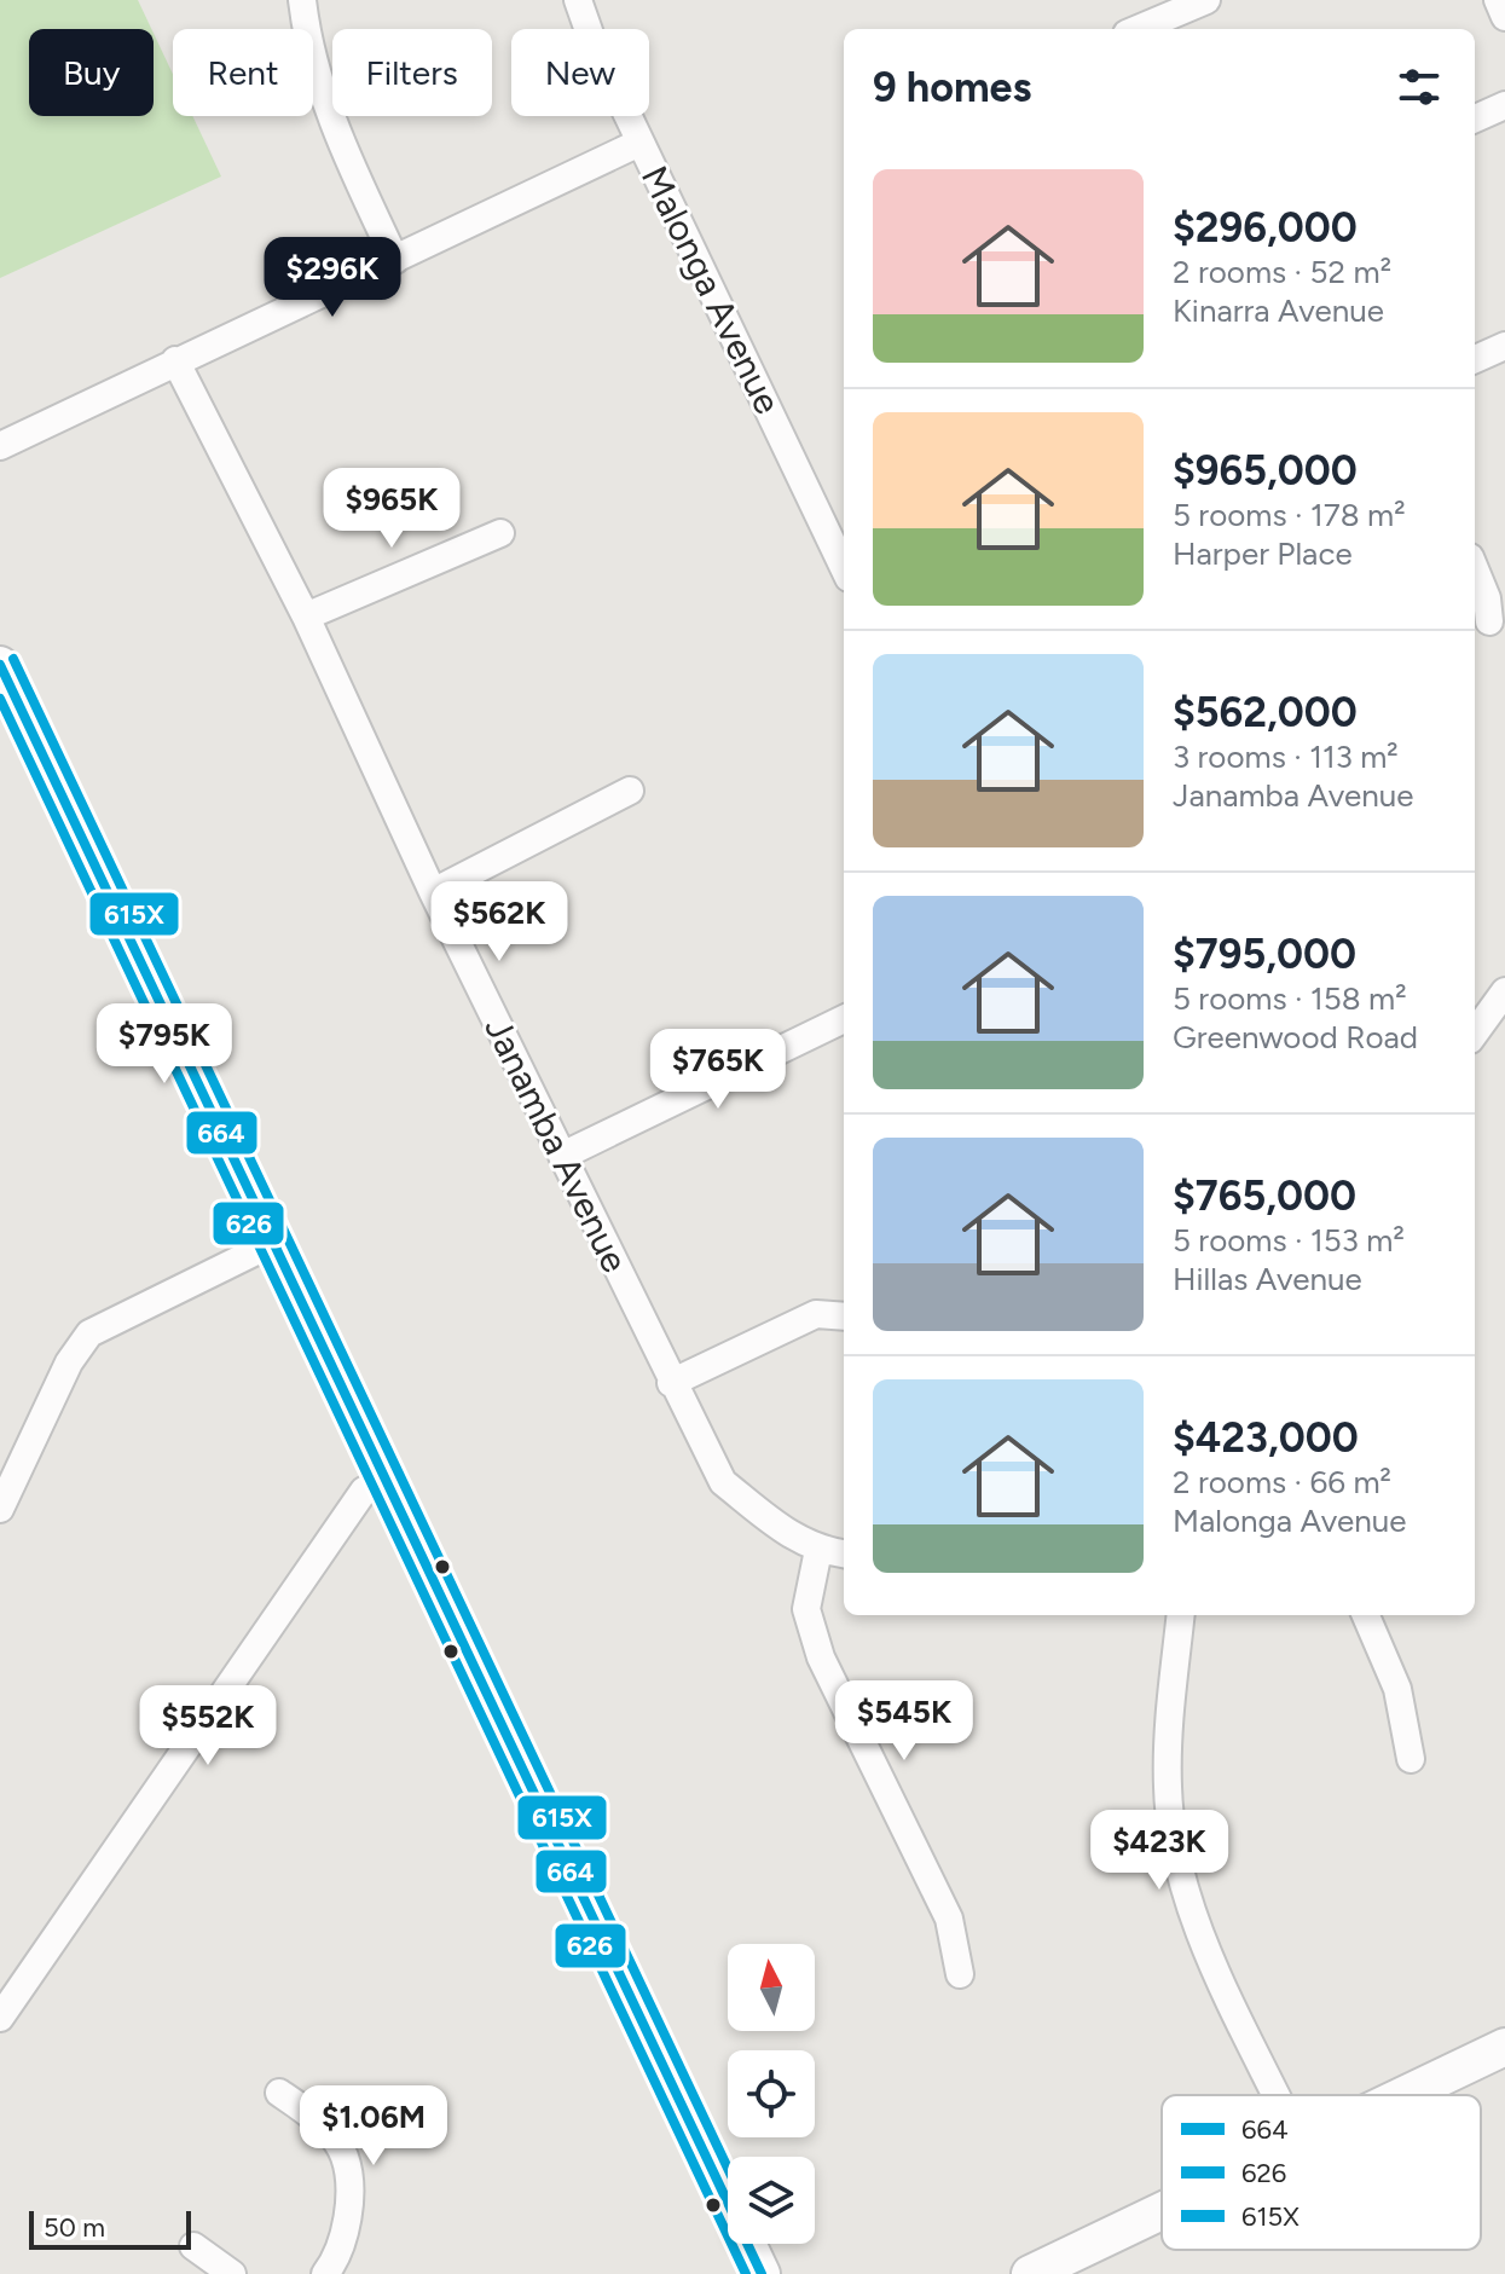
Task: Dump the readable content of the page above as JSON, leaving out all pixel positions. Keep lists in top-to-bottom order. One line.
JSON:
{"streets":{"street":["Malonga Avenue","Janamba Avenue"]},"lines":["transit line 615X","transit line 664","transit line 626"],"legend":["664","626","615X"],"scale_bar":"50 m","north":"top","page":{"chip":["Buy","Rent","Filters","New"],"heading":"9 homes","list":[{"name":"$296,000","note":"2 rooms · 52 m² · Kinarra Avenue"},{"name":"$965,000","note":"5 rooms · 178 m² · Harper Place"},{"name":"$562,000","note":"3 rooms · 113 m² · Janamba Avenue"},{"name":"$795,000","note":"5 rooms · 158 m² · Greenwood Road"},{"name":"$765,000","note":"5 rooms · 153 m² · Hillas Avenue"},{"name":"$423,000","note":"2 rooms · 66 m² · Malonga Avenue"}],"price":["$296K","$965K","$562K","$795K","$765K","$545K","$552K","$423K","$1.06M"],"scale":"50 m"}}
